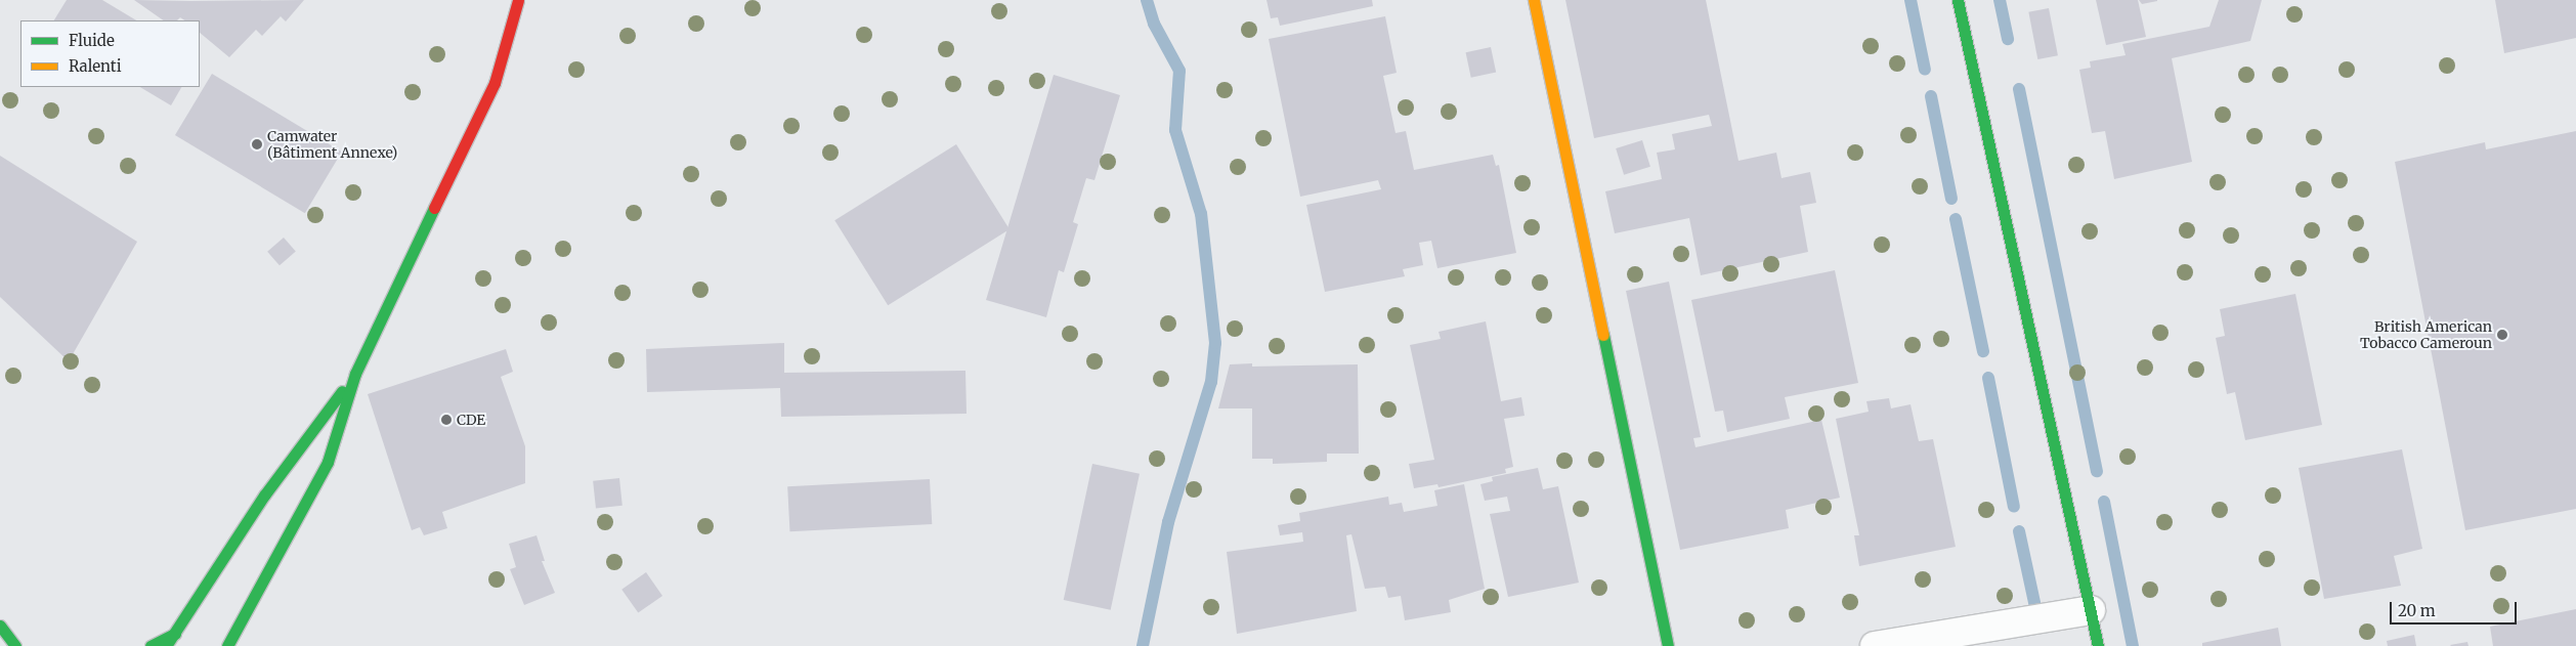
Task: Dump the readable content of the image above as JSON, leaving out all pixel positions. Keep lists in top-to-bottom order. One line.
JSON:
{"places":["Camwater (Bâtiment Annexe)","British American Tobacco Cameroun","CDE"],"legend":["Fluide","Ralenti"],"scale_bar":"20 m"}
